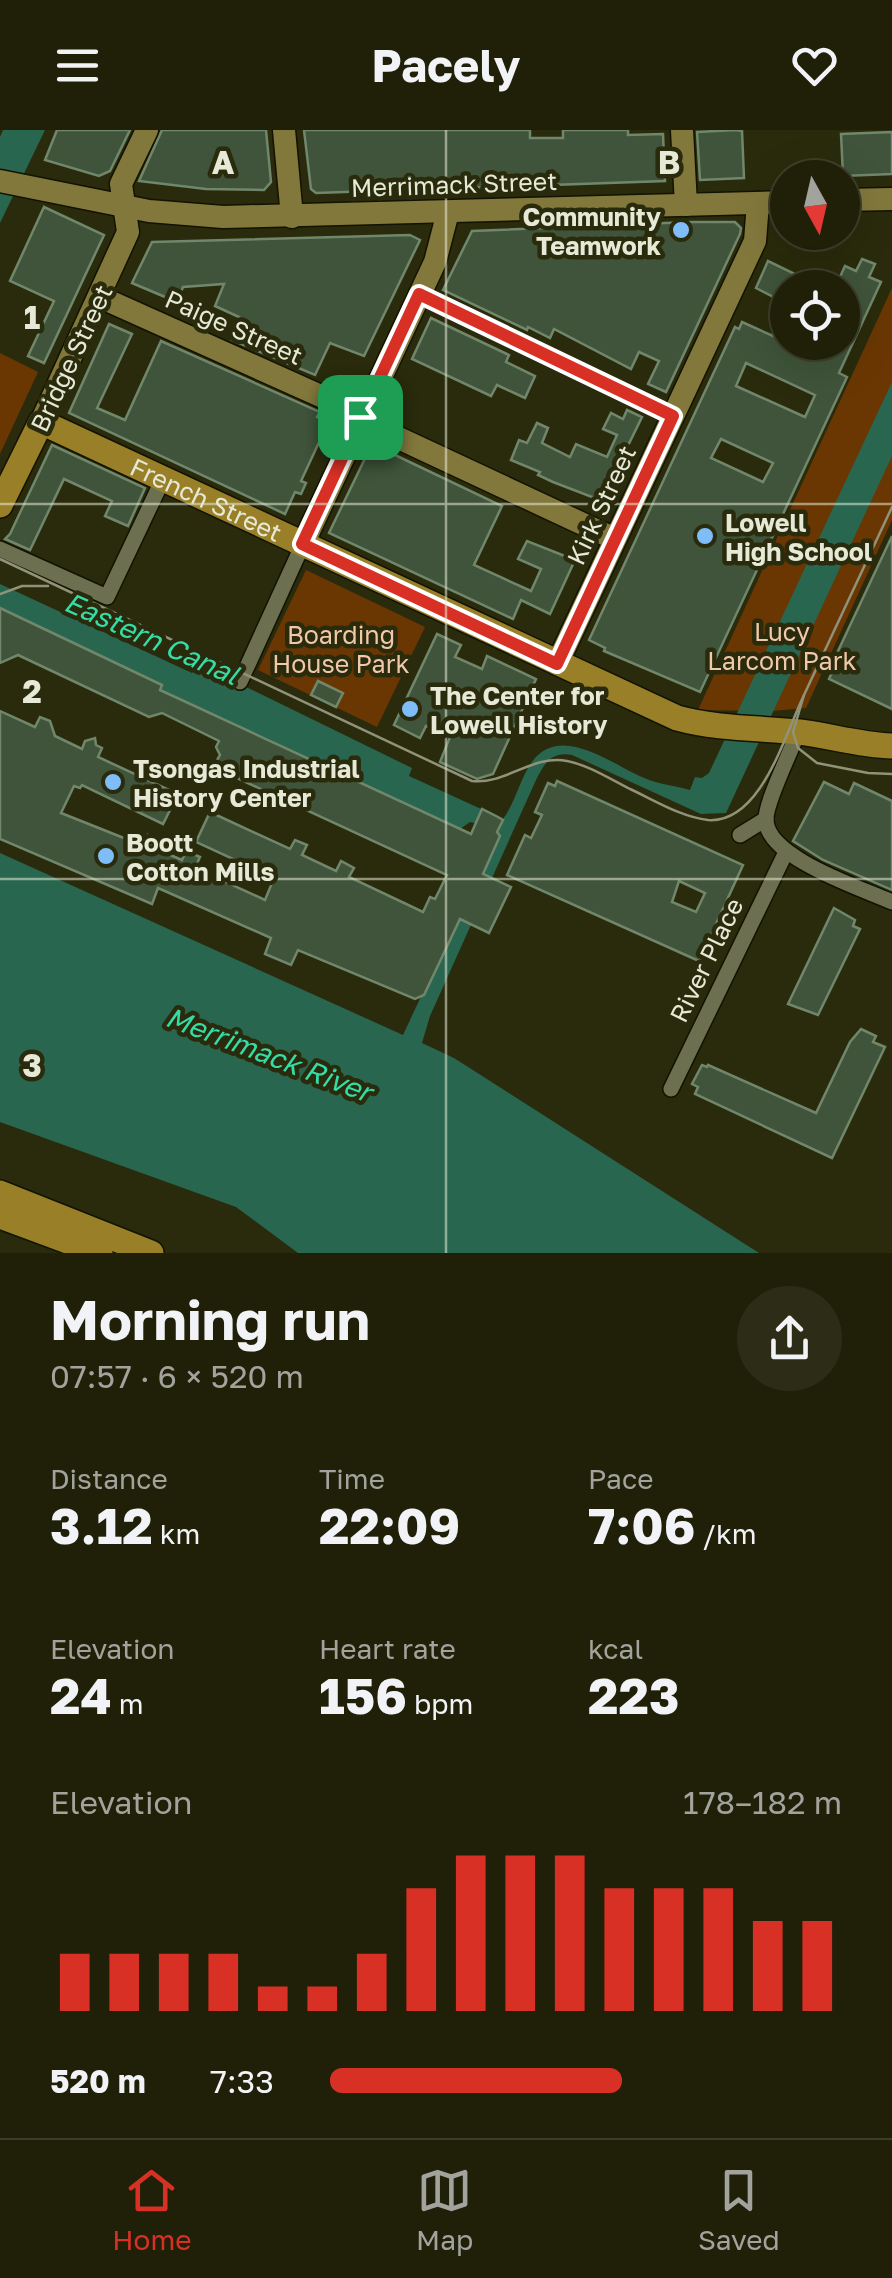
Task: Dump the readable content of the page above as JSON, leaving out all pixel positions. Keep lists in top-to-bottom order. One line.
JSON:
{"streets":{"main road":["Bridge Street","French Street"],"street":["Merrimack Street","Paige Street","Kirk Street","River Place"]},"crossings":[["Merrimack Street","Bridge Street"],["Merrimack Street","Kirk Street"],["Paige Street","Bridge Street"],["Paige Street","Kirk Street"],["Bridge Street","French Street"],["French Street","Kirk Street"]],"water":["Eastern Canal","Merrimack River"],"parks":["Lucy Larcom Park","Boarding House Park"],"places":["Community Teamwork","Lowell High School","The Center for Lowell History","Tsongas Industrial History Center","Boott Cotton Mills"],"north":"bottom","page":{"header":"Pacely","heading":["Morning run","07:57 · 6 × 520 m"],"stats":[["Distance","3.12 km"],["Time","22:09"],["Pace","7:06 /km"],["Elevation","24 m"],["Heart rate","156 bpm"],["kcal","223"]],"chart":["Elevation","178–182 m"],"list":[{"name":"520 m","note":"7:33"}],"tabs":["Home","Map","Saved"]},"grid":{"columns":["A","B"],"rows":["1","2","3"]}}
